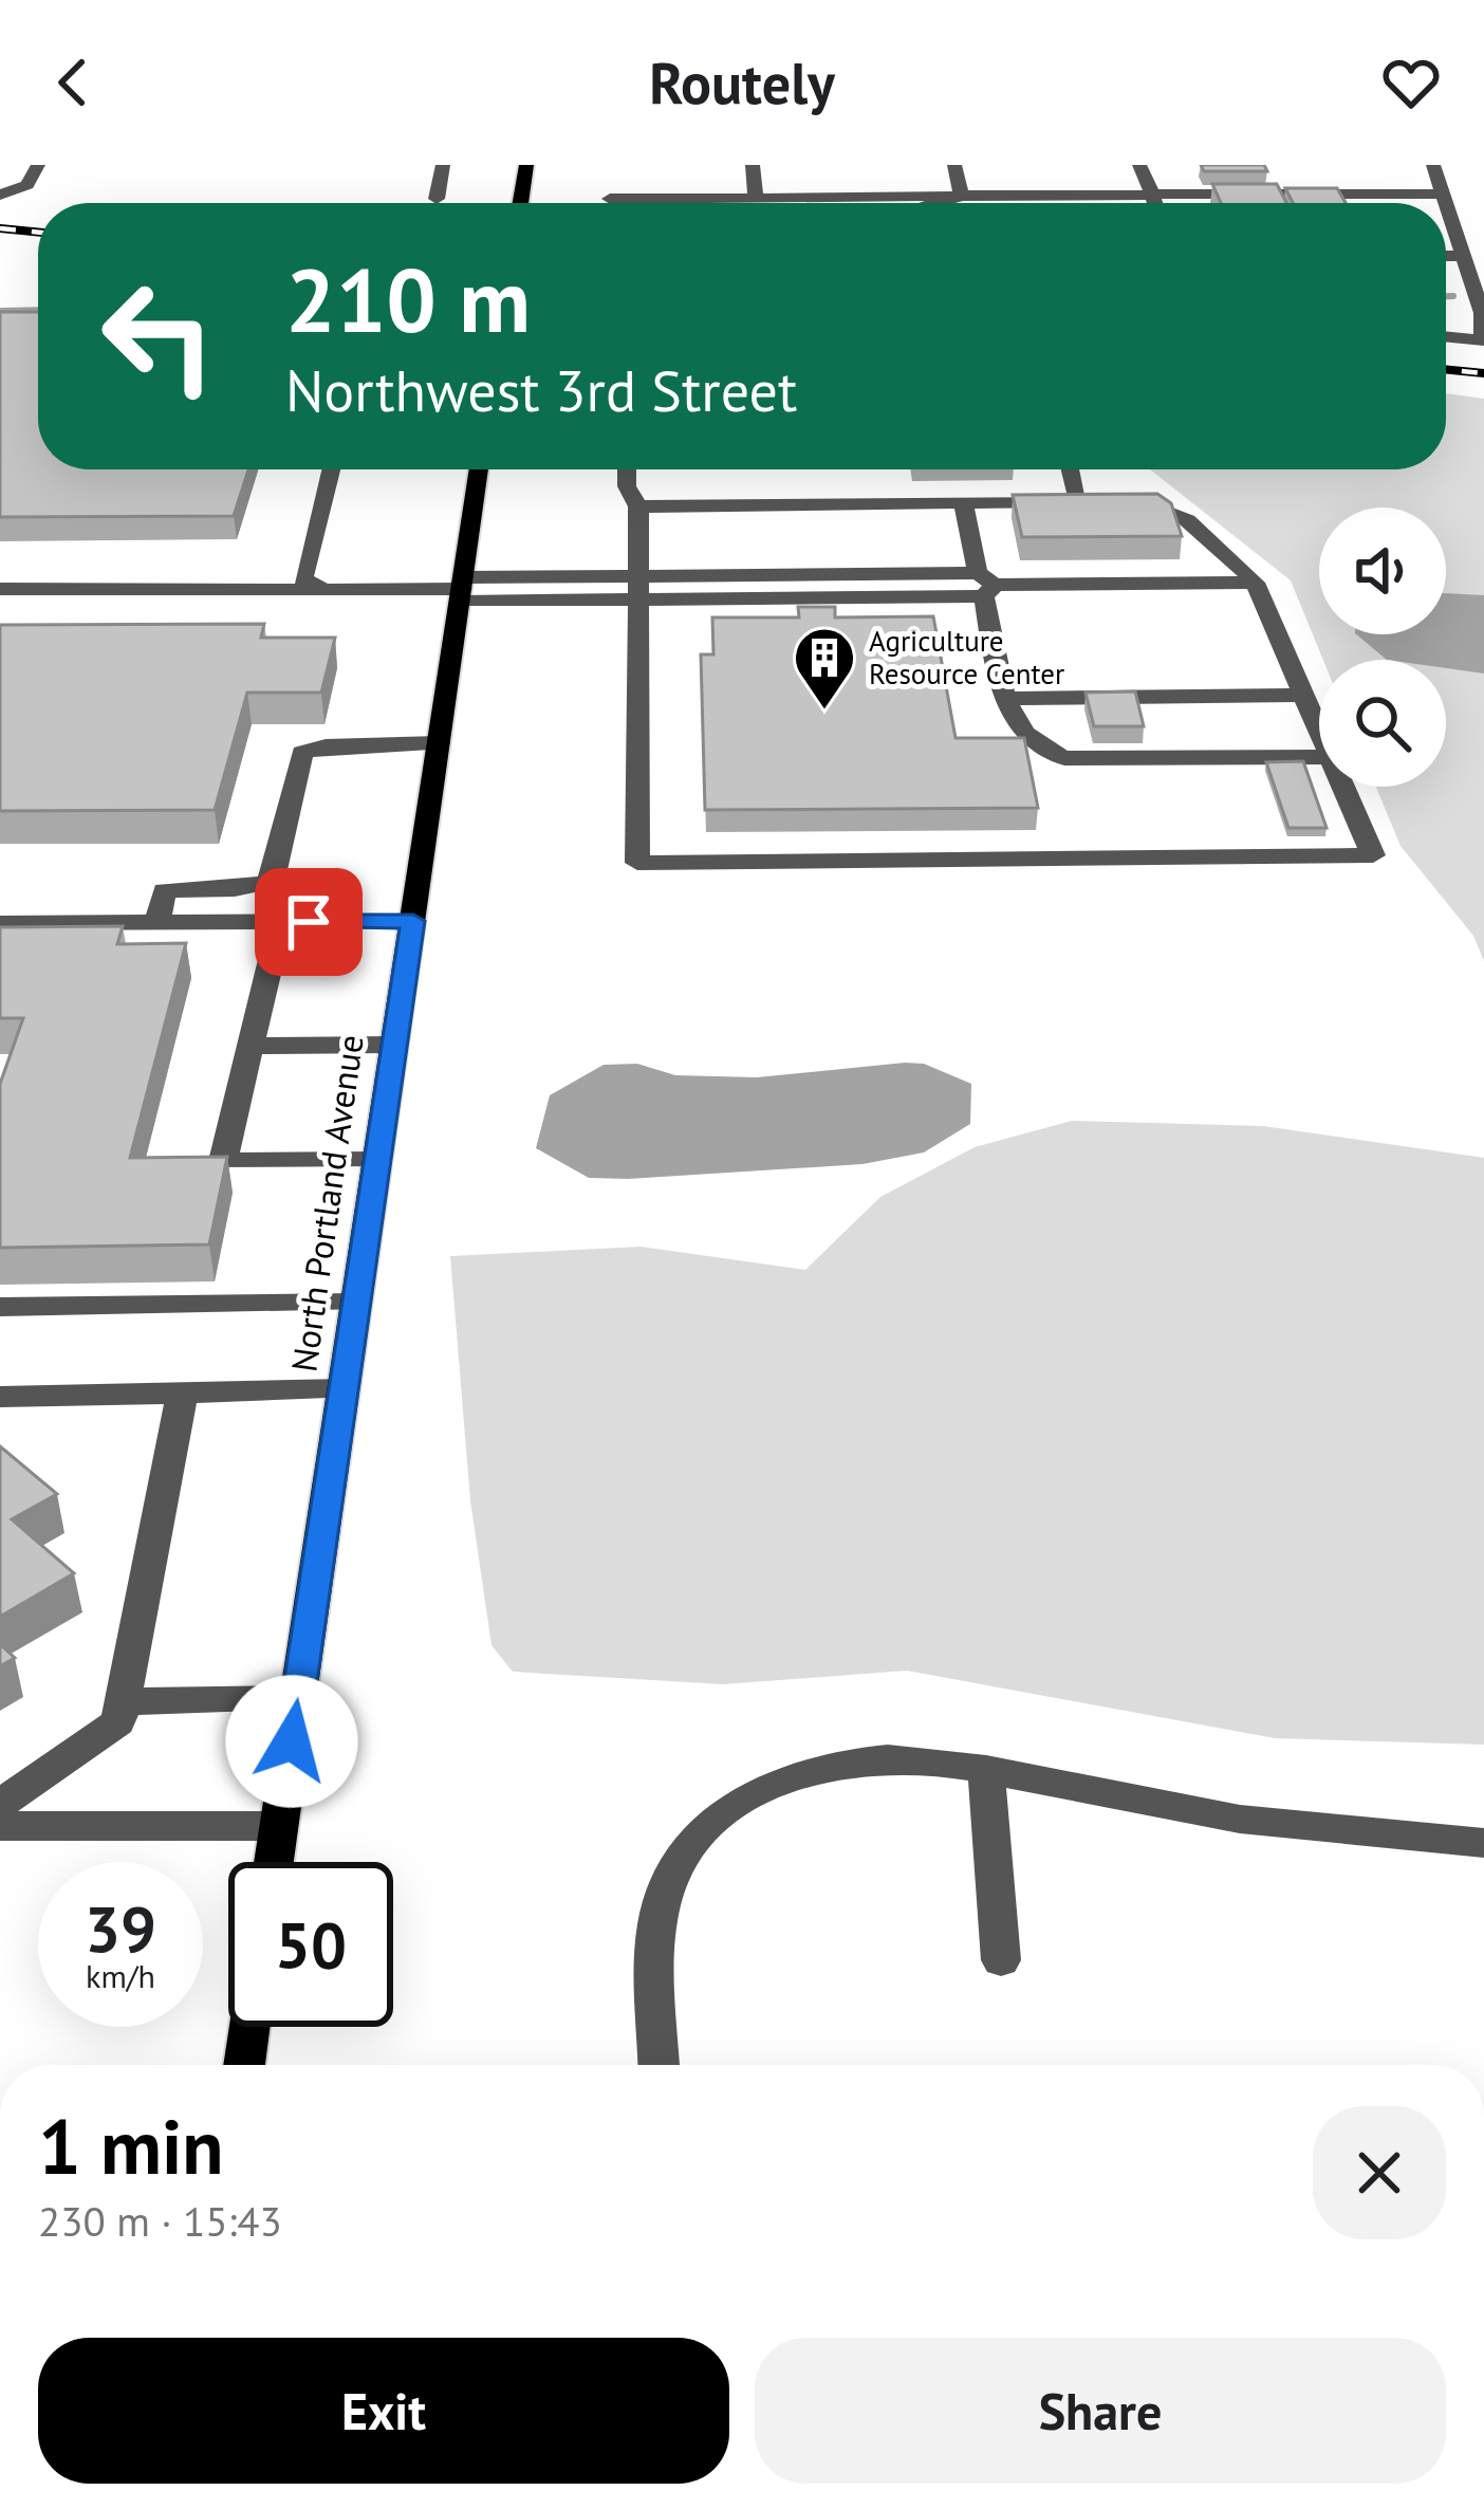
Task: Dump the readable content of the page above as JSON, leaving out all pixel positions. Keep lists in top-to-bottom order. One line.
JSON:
{"streets":{"main road":["North Portland Avenue"]},"places":{"building":["Agriculture Resource Center"]},"page":{"header":"Routely","turn":["210 m","Northwest 3rd Street"],"speed":"39 km/h","limit":"50","heading":["1 min","230 m · 15:43"],"buttons":["Exit","Share"]}}
